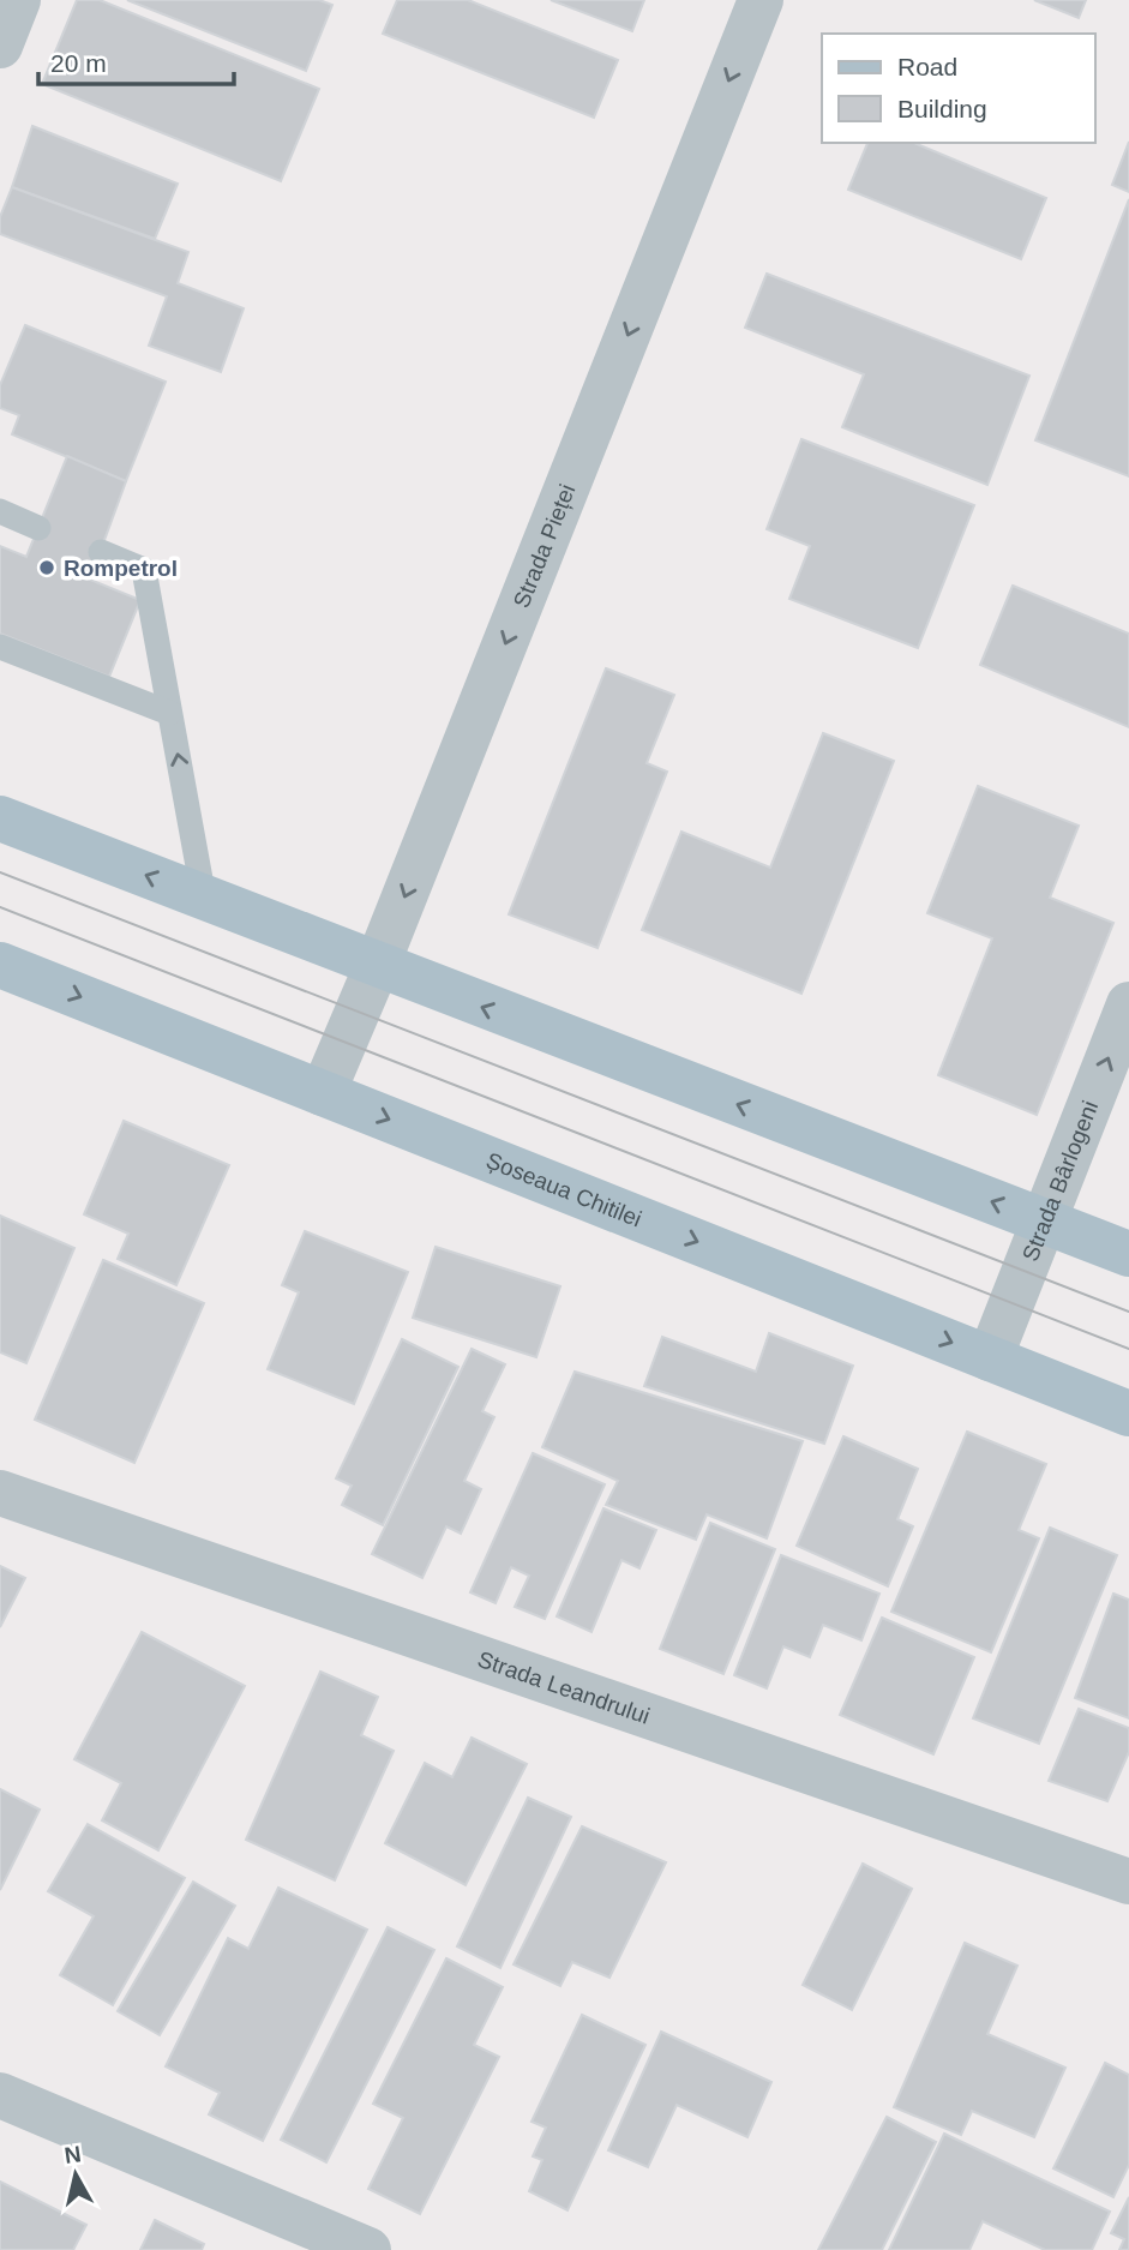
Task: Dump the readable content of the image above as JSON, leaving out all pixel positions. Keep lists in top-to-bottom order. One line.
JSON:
{"streets":{"main road":["Șoseaua Chitilei"],"street":["Strada Pieței","Strada Bârlogeni","Strada Leandrului"]},"crossings":[["Strada Pieței","Șoseaua Chitilei"],["Strada Bârlogeni","Șoseaua Chitilei"]],"one_way":["Strada Pieței","Strada Bârlogeni"],"places":["Rompetrol"],"legend":["Road","Building"],"scale_bar":"20 m","north":"top"}
